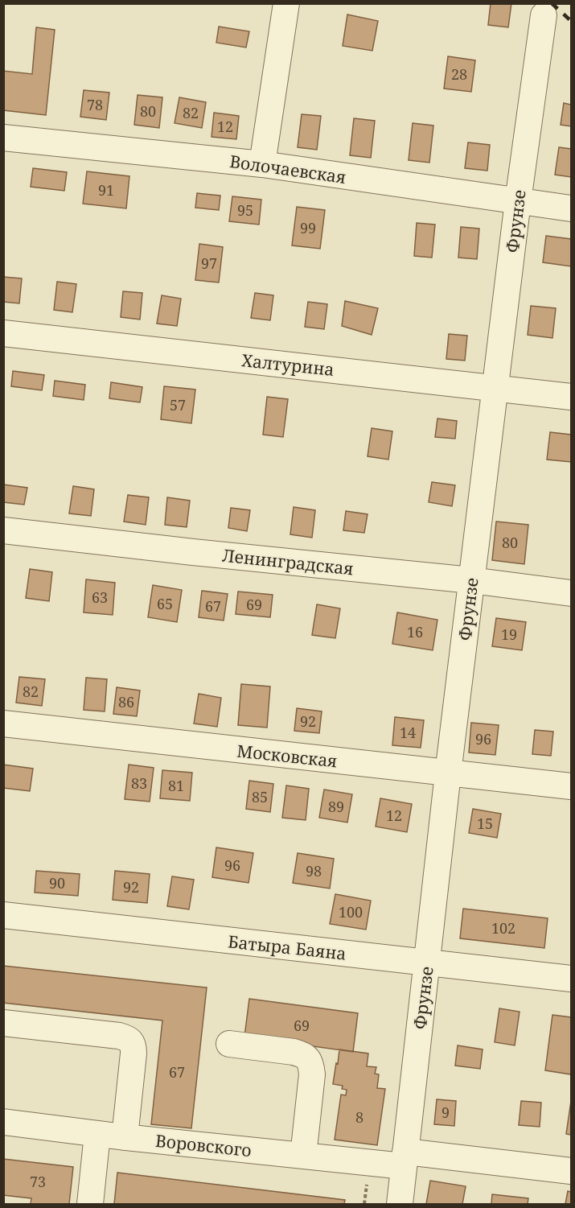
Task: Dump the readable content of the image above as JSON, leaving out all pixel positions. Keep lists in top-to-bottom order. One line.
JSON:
{"streets":{"street":["Волочаевская","Фрунзе","Халтурина","Ленинградская","Московская","Батыра Баяна","Воровского"]},"crossings":[["Волочаевская","Фрунзе"],["Фрунзе","Халтурина"],["Фрунзе","Ленинградская"],["Фрунзе","Московская"],["Фрунзе","Батыра Баяна"],["Фрунзе","Воровского"]],"house_numbers":["28","78","80","82","12","91","95","99","97","57","80","63","65","69","67","16","19","82","86","92","14","96","83","81","85","89","12","15","96","98","90","92","100","102","69","67","9","8","73"]}
